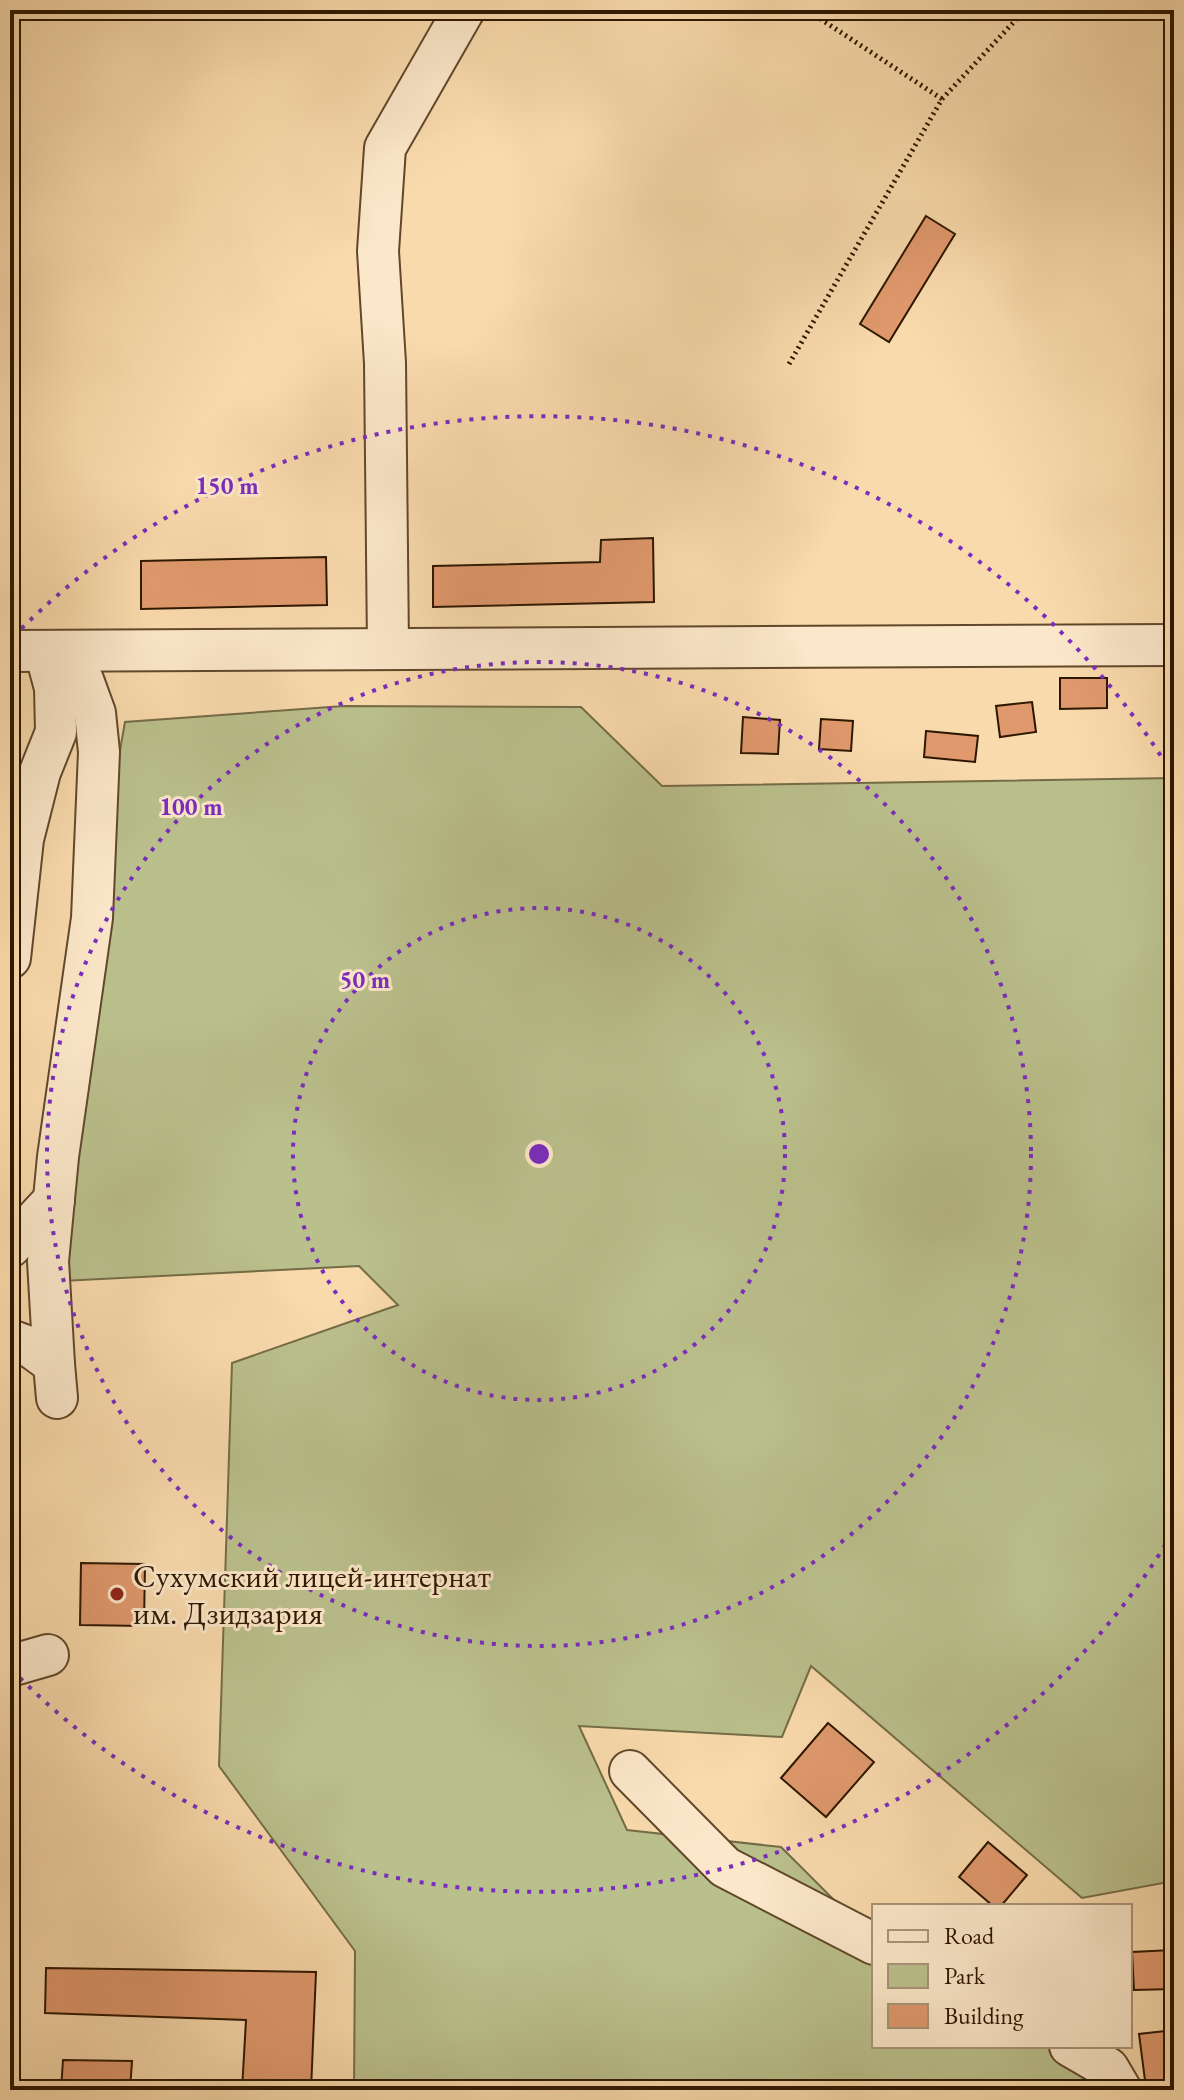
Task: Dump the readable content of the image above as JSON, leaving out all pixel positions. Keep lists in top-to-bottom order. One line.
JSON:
{"places":["Сухумский лицей-интернат им. Дзидзария"],"legend":["Road","Park","Building"],"rings":["150 m","100 m","50 m"]}
